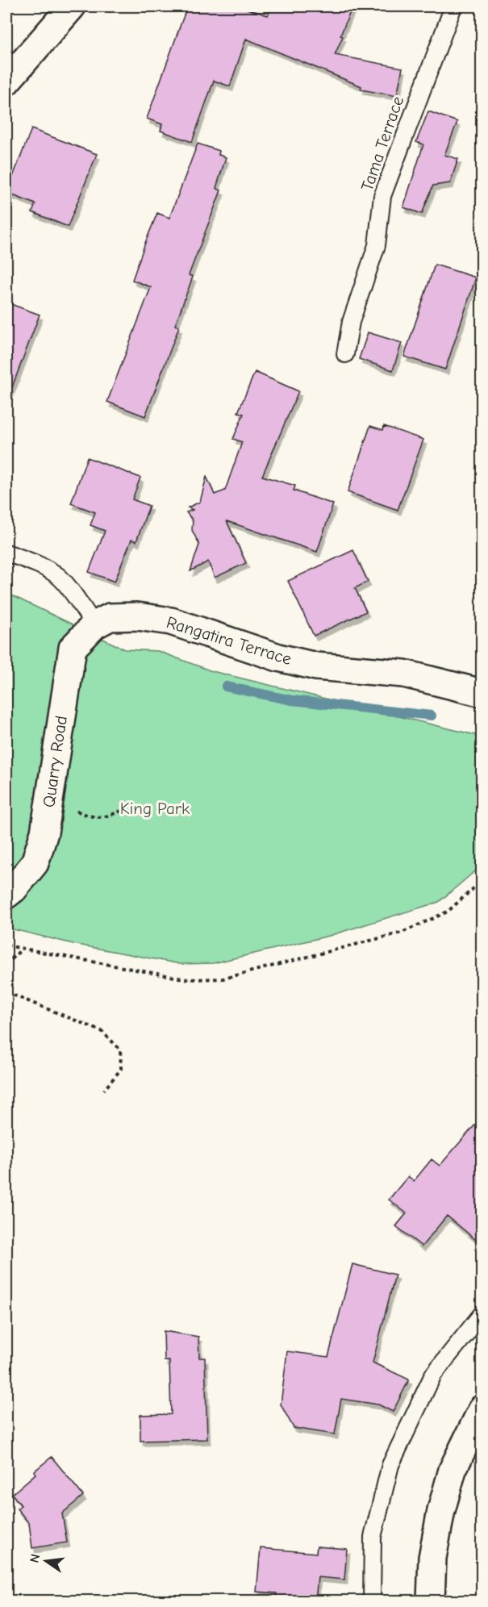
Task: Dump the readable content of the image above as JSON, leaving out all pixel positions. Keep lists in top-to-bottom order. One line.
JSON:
{"streets":{"street":["Rangatira Terrace","Quarry Road"],"lane":["Tama Terrace"]},"crossings":[["Rangatira Terrace","Quarry Road"]],"parks":["King Park"],"north":"left"}
